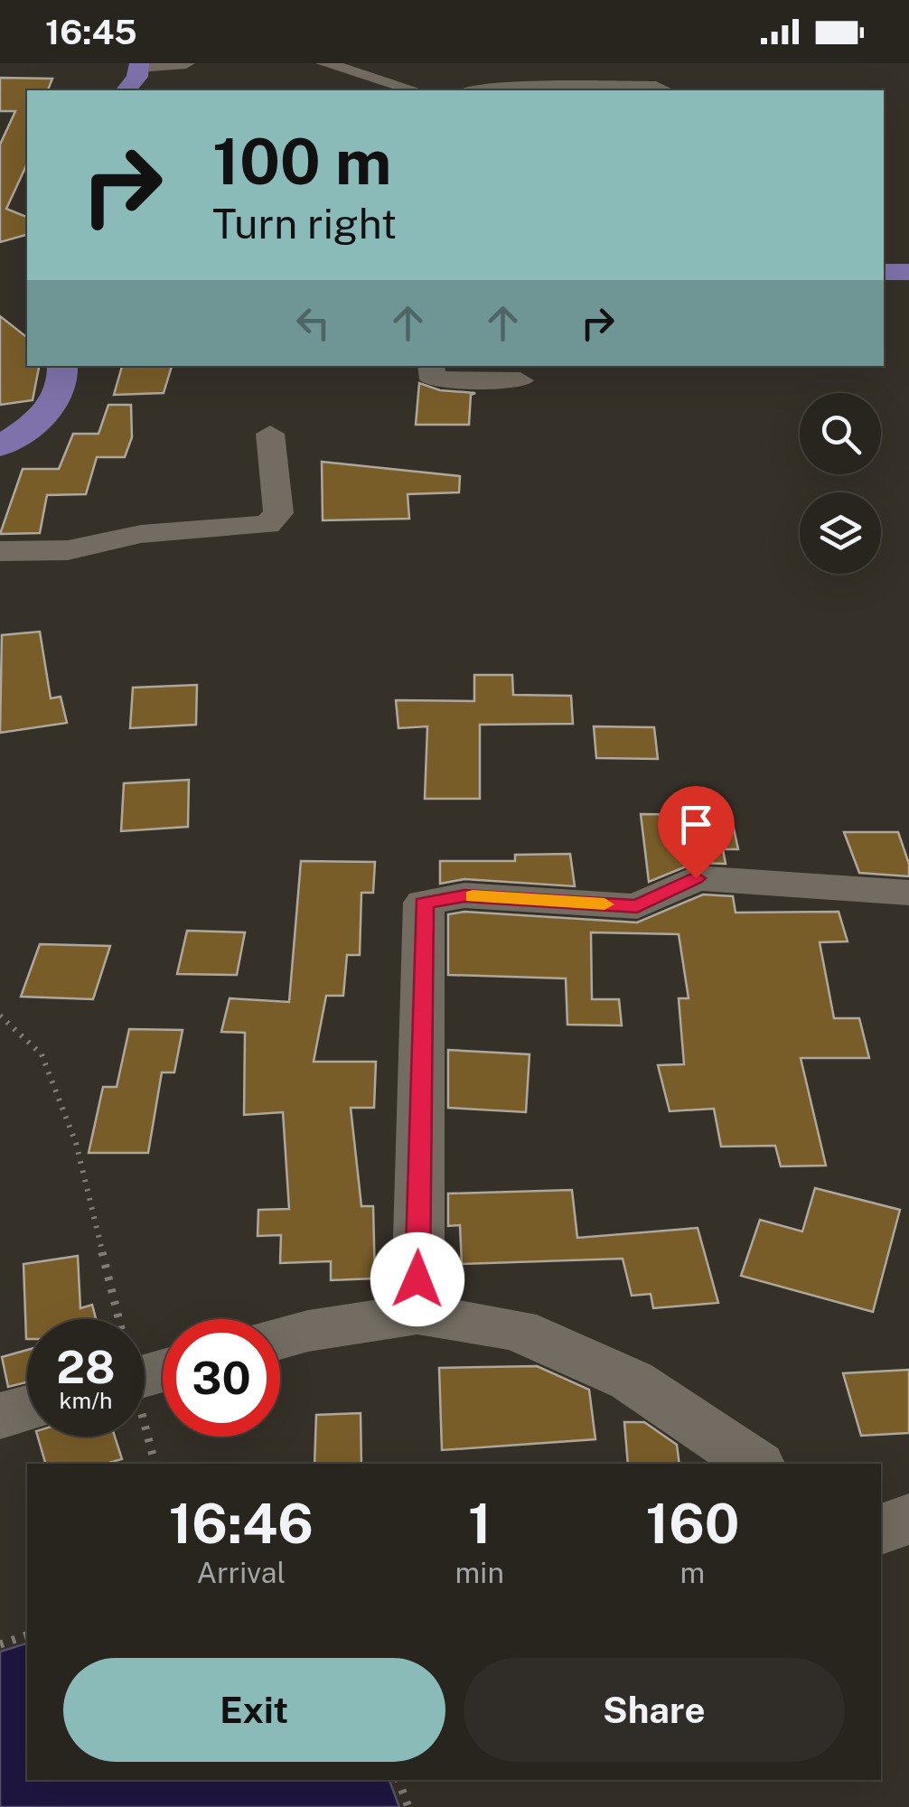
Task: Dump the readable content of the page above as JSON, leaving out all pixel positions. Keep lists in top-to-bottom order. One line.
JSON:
{"page":{"status":"16:45","turn":["100 m","Turn right"],"speed":"28 km/h","limit":"30","eta":["16:46","Arrival","1","min","160","m"],"buttons":["Exit","Share"]}}
